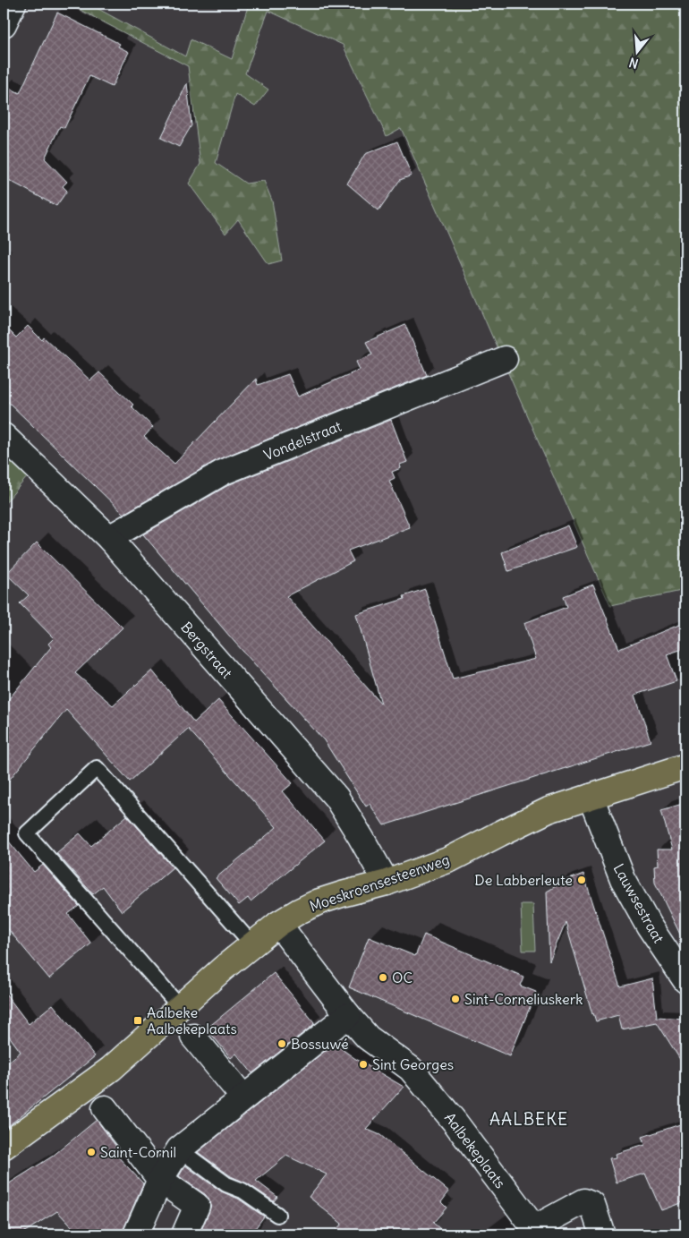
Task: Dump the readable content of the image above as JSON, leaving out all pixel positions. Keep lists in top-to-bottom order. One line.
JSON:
{"streets":{"main road":["Moeskroensesteenweg"],"street":["Vondelstraat","Bergstraat","Lauwsestraat","Aalbekeplaats"]},"crossings":[["Vondelstraat","Bergstraat"],["Bergstraat","Moeskroensesteenweg"],["Moeskroensesteenweg","Lauwsestraat"],["Moeskroensesteenweg","Aalbekeplaats"]],"districts":["AALBEKE"],"places":{"other":["De Labberleute","OC","Sint-Corneliuskerk","Bossuwé","Sint Georges","Saint-Cornil"],"transit":["Aalbeke Aalbekeplaats"]},"north":"bottom"}
